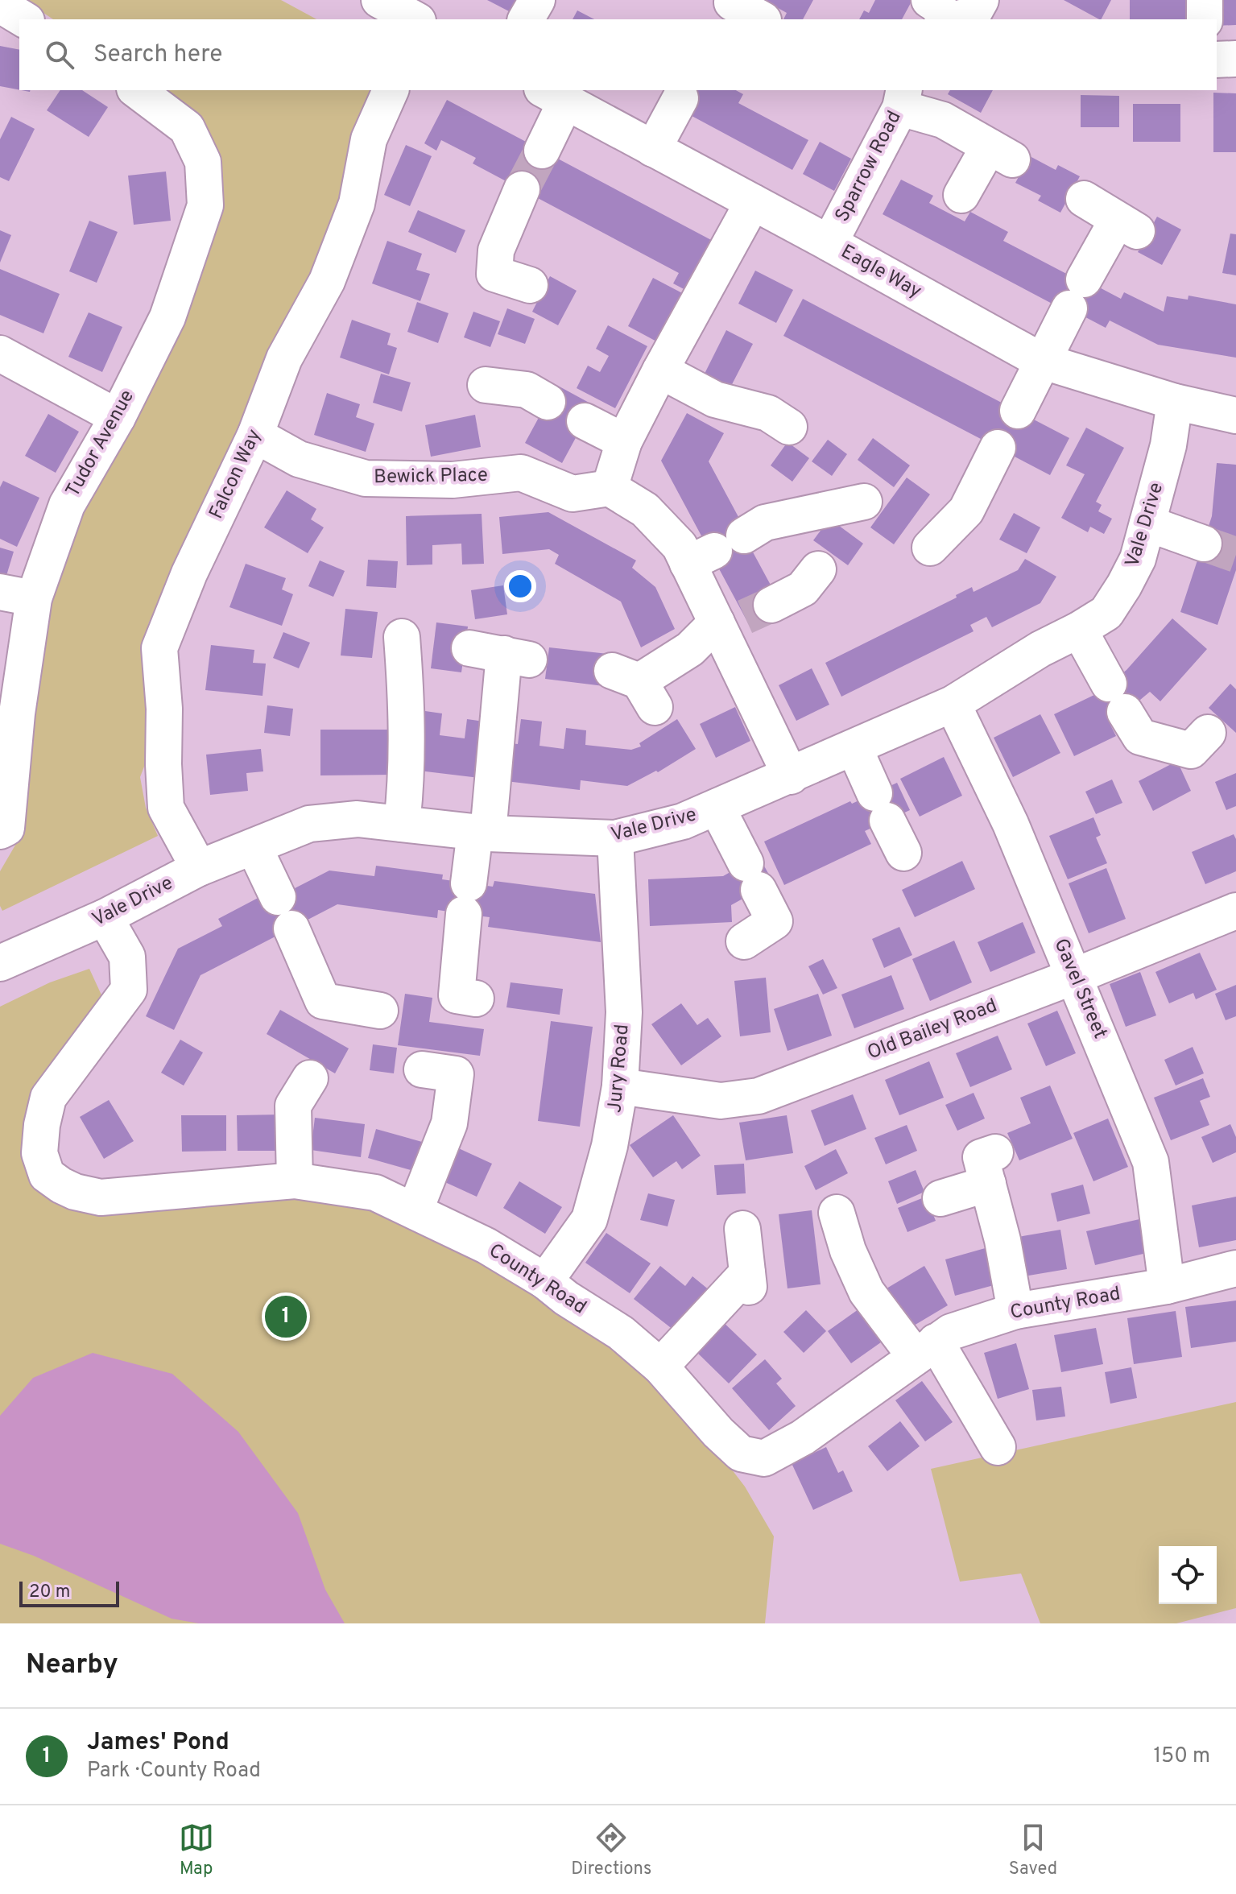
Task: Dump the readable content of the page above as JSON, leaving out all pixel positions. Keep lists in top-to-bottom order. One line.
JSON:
{"streets":{"street":["Sparrow Road","Eagle Way","Tudor Avenue","Falcon Way","Bewick Place","Vale Drive","Gavel Street","Old Bailey Road","Jury Road","County Road"]},"crossings":[["Sparrow Road","Eagle Way"],["Eagle Way","Vale Drive"],["Falcon Way","Bewick Place"],["Falcon Way","Vale Drive"],["Vale Drive","Gavel Street"],["Vale Drive","Jury Road"],["Vale Drive","County Road"],["Gavel Street","Old Bailey Road"],["Gavel Street","County Road"],["Old Bailey Road","Jury Road"],["Jury Road","County Road"]],"scale_bar":"20 m","page":{"search":"Search here","pins":"1","scale":"20 m","heading":"Nearby","list":[{"mark":"1","name":"James' Pond","note":"Park · County Road","value":"150 m"}],"nav":["Map","Directions","Saved"]}}
